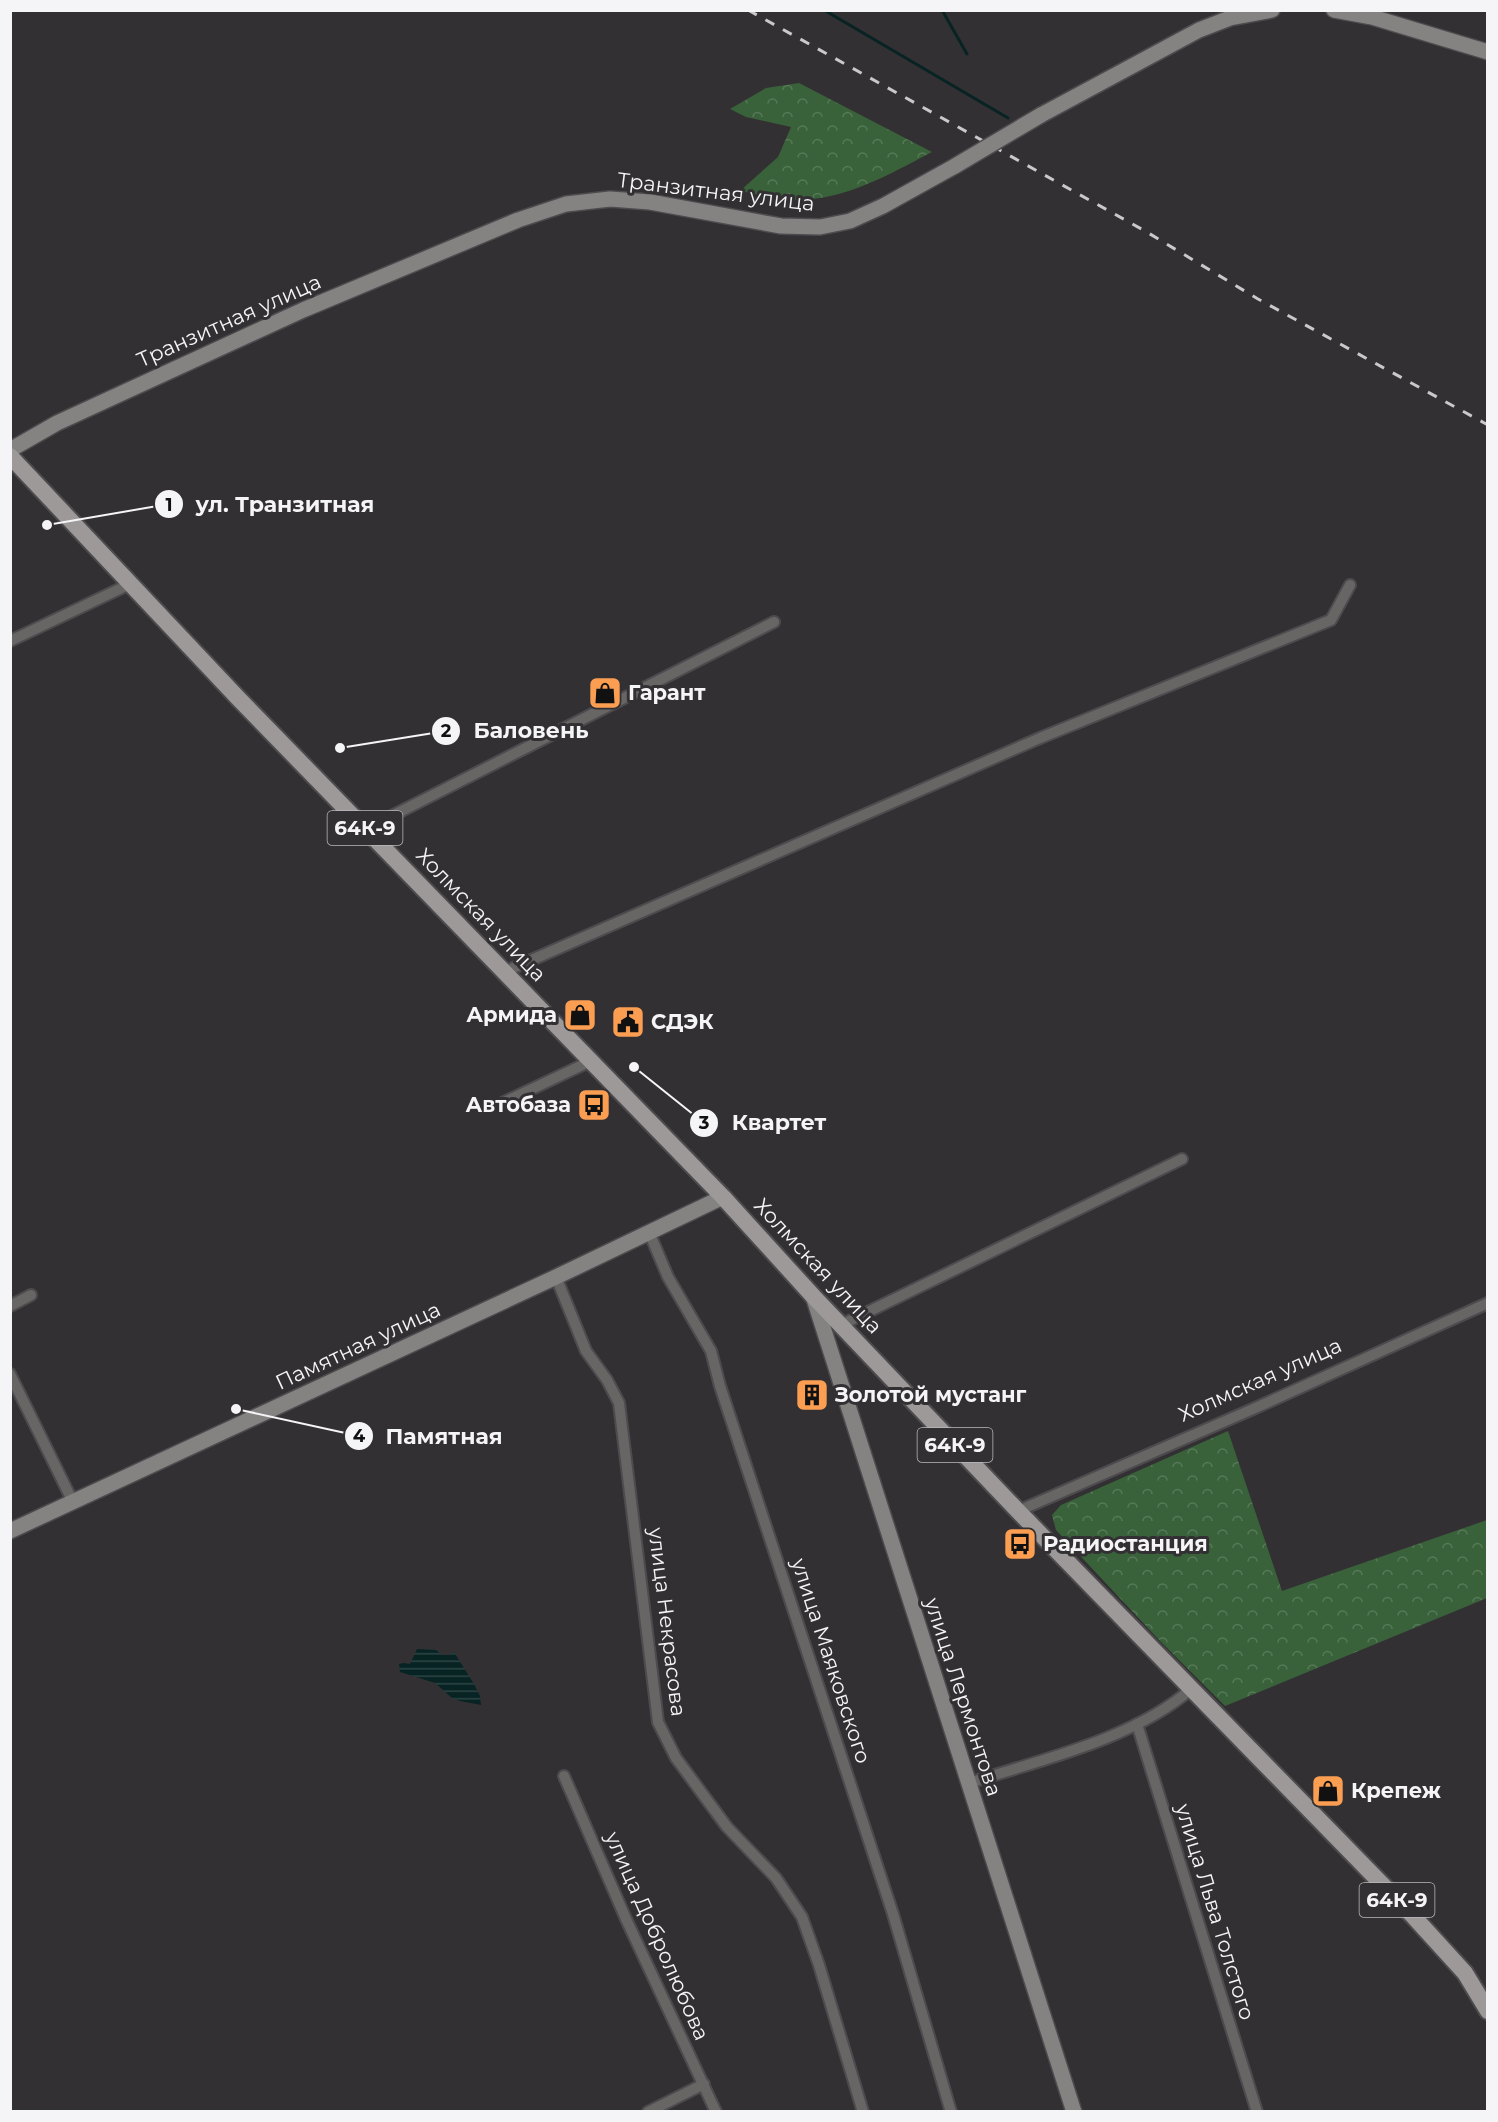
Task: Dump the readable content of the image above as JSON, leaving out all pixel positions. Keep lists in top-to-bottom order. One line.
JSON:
{"streets":{"main road":["64К-9","Холмская улица"],"street":["Транзитная улица","Памятная улица","улица Некрасова","улица Маяковского","улица Лермонтова","улица Льва Толстого","улица Добролюбова"]},"crossings":[["Холмская улица","Памятная улица"],["Холмская улица","улица Лермонтова"],["Памятная улица","улица Некрасова"],["Памятная улица","улица Маяковского"]],"places":{"other":["ул. Транзитная","Баловень","Квартет","Памятная"],"shop":["Гарант","Армида","Крепеж"],"public building":["СДЭК"],"bus stop":["Автобаза","Радиостанция"],"building":["Золотой мустанг"]}}
